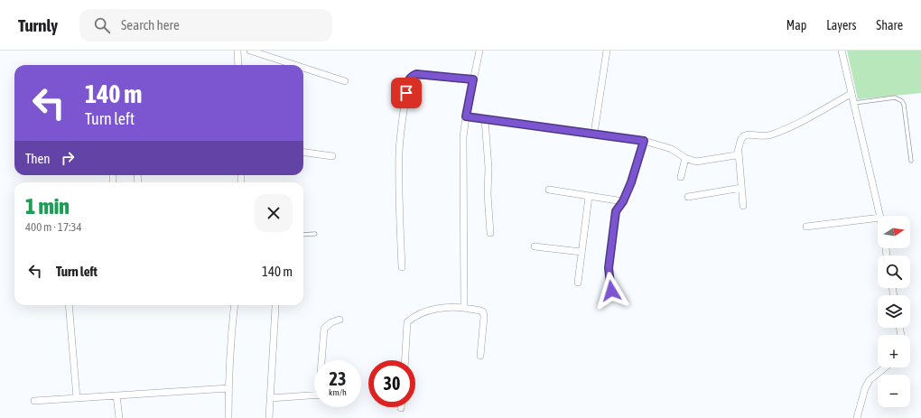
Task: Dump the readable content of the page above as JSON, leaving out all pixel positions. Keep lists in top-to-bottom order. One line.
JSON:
{"north":"right","page":{"header":"Turnly","search":"Search here","nav":["Map","Layers","Share"],"turn":["140 m","Turn left"],"then":"Then","heading":["1 min","400 m · 17:34"],"map_buttons":["+","−"],"list":[{"name":"Turn left","value":"140 m"}],"speed":"23 km/h","limit":"30"}}
